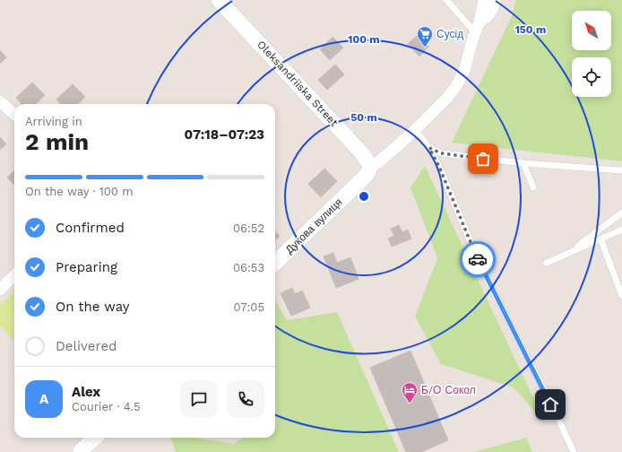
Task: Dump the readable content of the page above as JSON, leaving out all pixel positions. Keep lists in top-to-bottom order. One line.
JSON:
{"streets":{"street":["Oleksandriiska Street","Дукова вулиця"]},"crossings":[["Oleksandriiska Street","Дукова вулиця"]],"places":{"supermarket":["Сусід"],"hotel":["Б/О Сокол"]},"north":"top left","page":{"heading":["2 min","Arriving in","07:18–07:23"],"panel":["Alex","Courier · 4.5"],"bar":"On the way · 100 m","list":[["Confirmed","06:52"],["Preparing","06:53"],["On the way","07:05"],"Delivered"],"round":"A"},"rings":["150 m","100 m","50 m"]}
